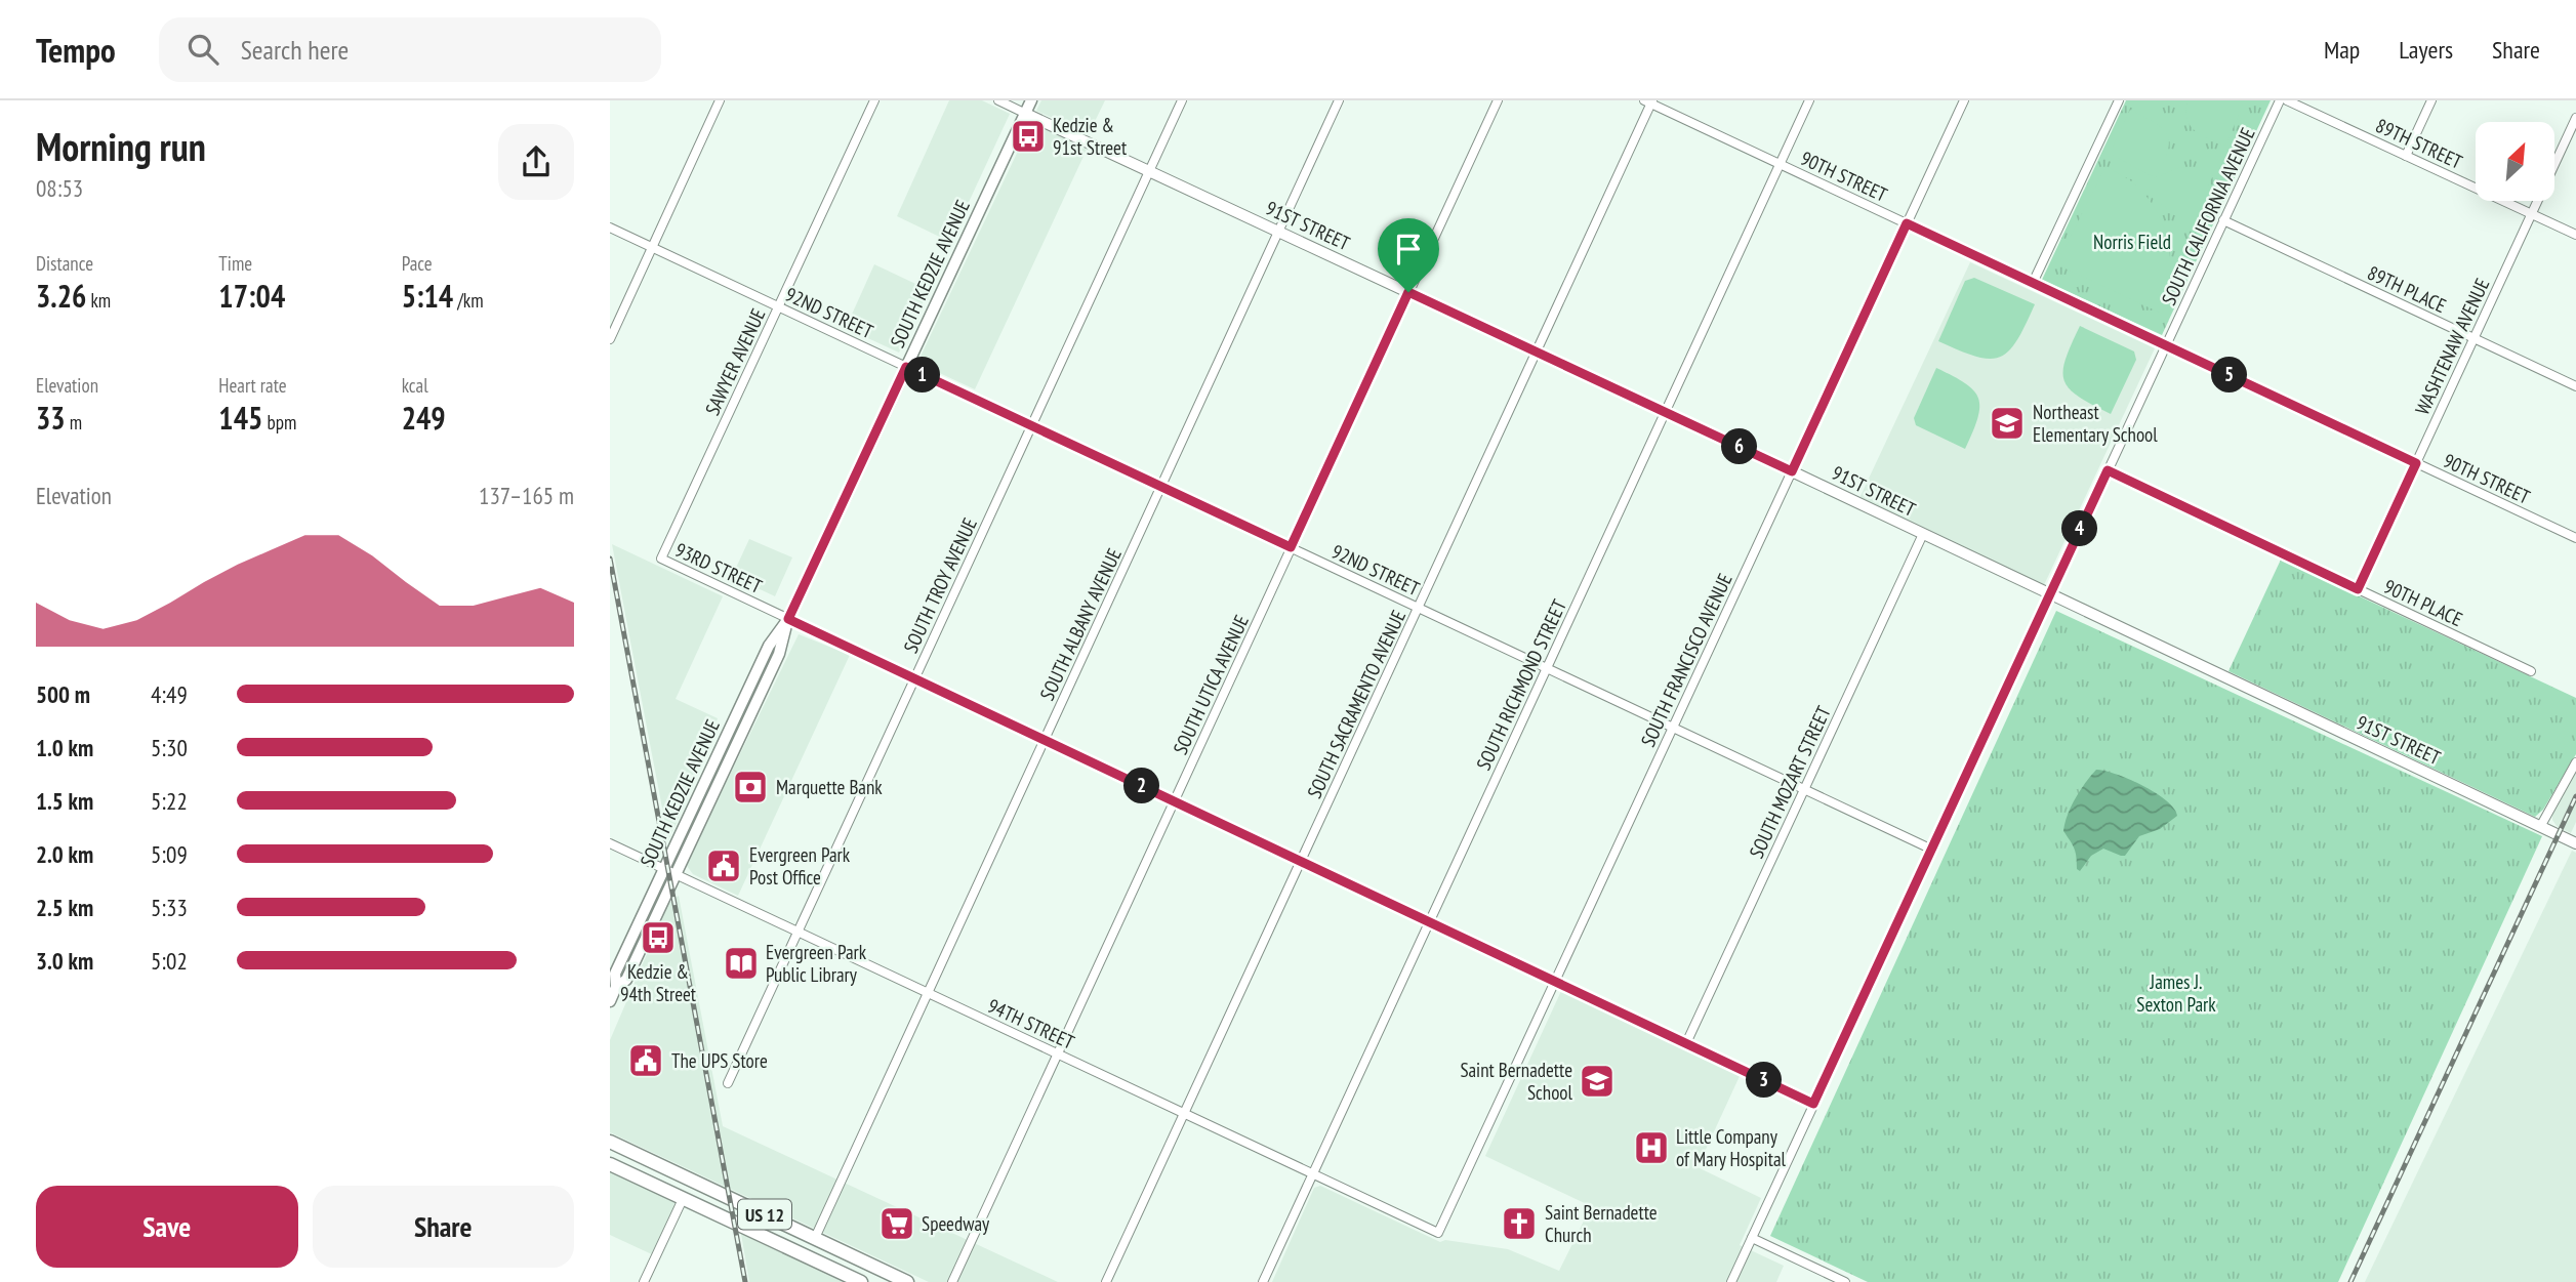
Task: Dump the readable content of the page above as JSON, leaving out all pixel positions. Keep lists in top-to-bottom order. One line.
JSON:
{"streets":{"main road":["SOUTH KEDZIE AVENUE","US 12"],"street":["89TH STREET","90TH STREET","SOUTH CALIFORNIA AVENUE","91ST STREET","89TH PLACE","92ND STREET","WASHTENAW AVENUE","SAWYER AVENUE","93RD STREET","SOUTH TROY AVENUE","90TH PLACE","SOUTH ALBANY AVENUE","SOUTH FRANCISCO AVENUE","SOUTH UTICA AVENUE","SOUTH RICHMOND STREET","SOUTH SACRAMENTO AVENUE","SOUTH MOZART STREET","94TH STREET"]},"crossings":[["89TH STREET","WASHTENAW AVENUE"],["90TH STREET","SOUTH CALIFORNIA AVENUE"],["90TH STREET","WASHTENAW AVENUE"],["90TH STREET","SOUTH FRANCISCO AVENUE"],["90TH STREET","SOUTH RICHMOND STREET"],["90TH STREET","SOUTH SACRAMENTO AVENUE"],["SOUTH CALIFORNIA AVENUE","91ST STREET"],["SOUTH CALIFORNIA AVENUE","89TH PLACE"],["SOUTH CALIFORNIA AVENUE","92ND STREET"],["SOUTH CALIFORNIA AVENUE","93RD STREET"],["SOUTH CALIFORNIA AVENUE","90TH PLACE"],["91ST STREET","SOUTH KEDZIE AVENUE"],["91ST STREET","SOUTH TROY AVENUE"],["91ST STREET","SOUTH ALBANY AVENUE"],["91ST STREET","SOUTH FRANCISCO AVENUE"],["91ST STREET","SOUTH UTICA AVENUE"],["91ST STREET","SOUTH RICHMOND STREET"],["91ST STREET","SOUTH SACRAMENTO AVENUE"],["91ST STREET","SOUTH MOZART STREET"],["SOUTH KEDZIE AVENUE","92ND STREET"],["SOUTH KEDZIE AVENUE","93RD STREET"],["SOUTH KEDZIE AVENUE","94TH STREET"],["89TH PLACE","WASHTENAW AVENUE"],["92ND STREET","SAWYER AVENUE"],["92ND STREET","SOUTH TROY AVENUE"],["92ND STREET","SOUTH ALBANY AVENUE"],["92ND STREET","SOUTH FRANCISCO AVENUE"],["92ND STREET","SOUTH UTICA AVENUE"],["92ND STREET","SOUTH RICHMOND STREET"],["92ND STREET","SOUTH SACRAMENTO AVENUE"],["92ND STREET","SOUTH MOZART STREET"],["WASHTENAW AVENUE","90TH PLACE"],["SAWYER AVENUE","93RD STREET"],["93RD STREET","SOUTH TROY AVENUE"],["93RD STREET","SOUTH ALBANY AVENUE"],["93RD STREET","SOUTH FRANCISCO AVENUE"],["93RD STREET","SOUTH UTICA AVENUE"],["93RD STREET","SOUTH RICHMOND STREET"],["93RD STREET","SOUTH SACRAMENTO AVENUE"],["93RD STREET","SOUTH MOZART STREET"],["SOUTH TROY AVENUE","94TH STREET"],["SOUTH ALBANY AVENUE","94TH STREET"],["SOUTH ALBANY AVENUE","US 12"],["SOUTH FRANCISCO AVENUE","94TH STREET"],["SOUTH UTICA AVENUE","94TH STREET"],["SOUTH RICHMOND STREET","94TH STREET"],["SOUTH SACRAMENTO AVENUE","94TH STREET"]],"parks":["Norris Field","James J. Sexton Park"],"places":{"bus stop":["Kedzie & 91st Street","Kedzie & 94th Street"],"school or university":["Northeast Elementary School","Saint Bernadette School"],"bank":["Marquette Bank"],"public building":["Evergreen Park Post Office","The UPS Store"],"library":["Evergreen Park Public Library"],"hospital":["Little Company of Mary Hospital"],"supermarket":["Speedway"],"church":["Saint Bernadette Church"]},"north":"top right","page":{"header":"Tempo","search":"Search here","nav":["Map","Layers","Share"],"heading":["Morning run","08:53"],"stats":[["Distance","3.26 km"],["Time","17:04"],["Pace","5:14 /km"],["Elevation","33 m"],["Heart rate","145 bpm"],["kcal","249"]],"pins":["1","5","6","4","2","3"],"chart":["Elevation","137–165 m"],"list":[{"name":"500 m","note":"4:49"},{"name":"1.0 km","note":"5:30"},{"name":"1.5 km","note":"5:22"},{"name":"2.0 km","note":"5:09"},{"name":"2.5 km","note":"5:33"},{"name":"3.0 km","note":"5:02"}],"buttons":["Save","Share"]}}
